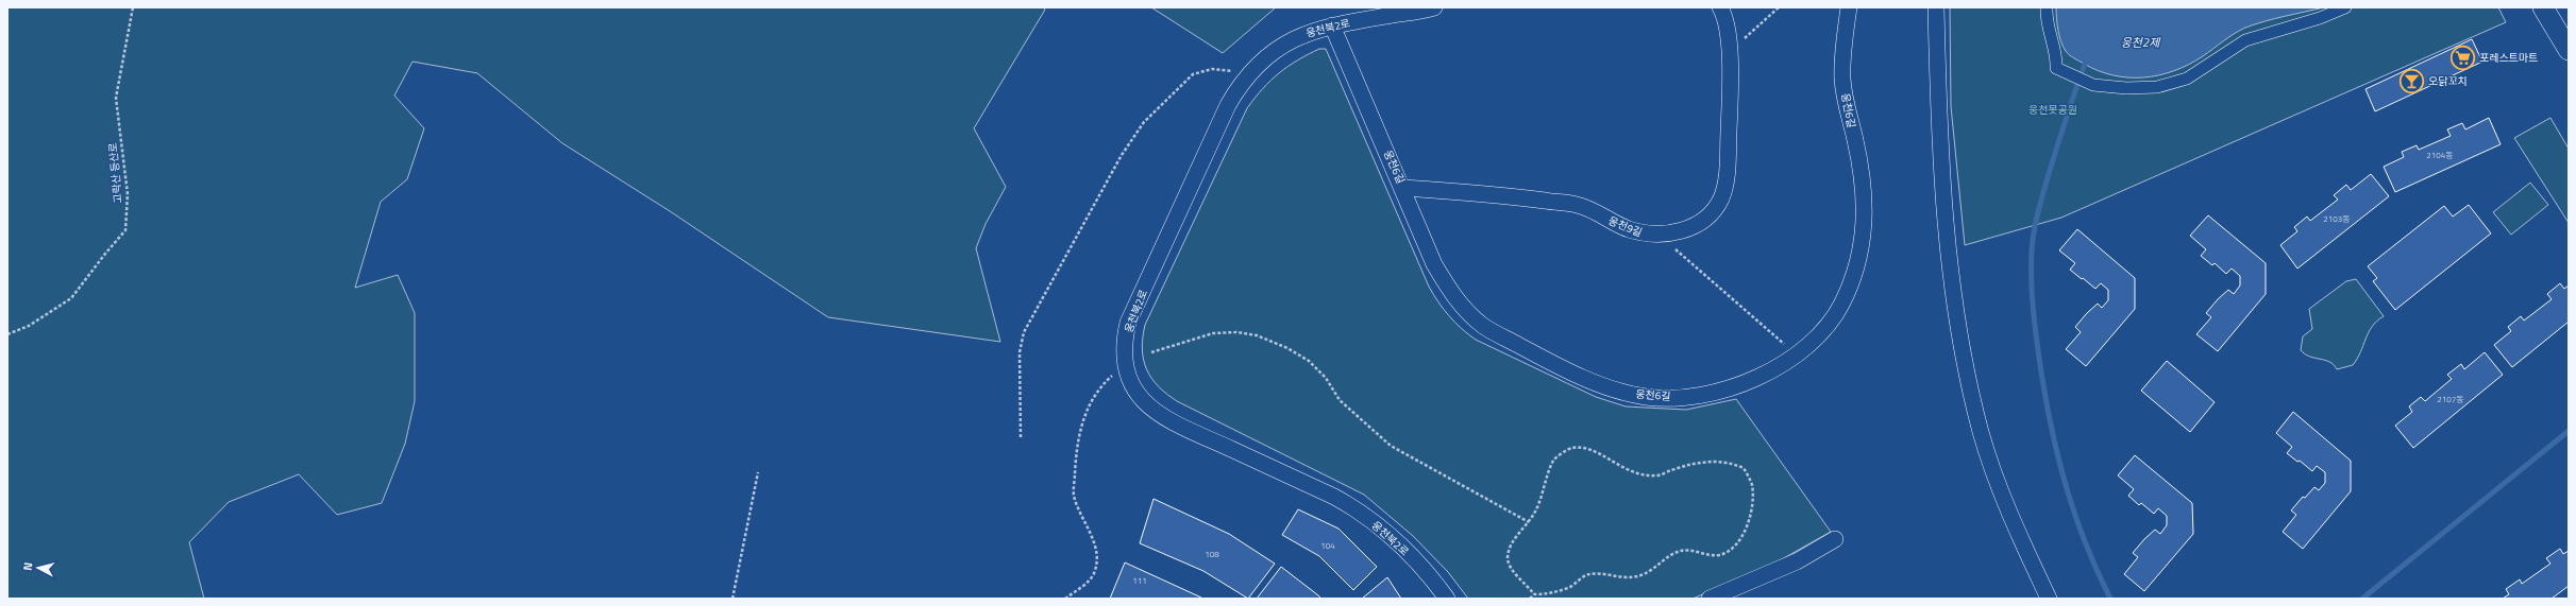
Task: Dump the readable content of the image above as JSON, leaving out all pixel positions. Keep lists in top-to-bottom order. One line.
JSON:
{"streets":{"street":["웅천북2로","웅천6길","웅천9길"],"path":["고락산 등산로"]},"crossings":[["웅천북2로","웅천6길"],["웅천6길","웅천9길"]],"water":["웅천2제"],"parks":["웅천못공원"],"places":{"supermarket":["포레스트마트"],"bar":["오닭꼬치"]},"house_numbers":["2104동","2103동","2107동","104","108","111"],"north":"left"}
